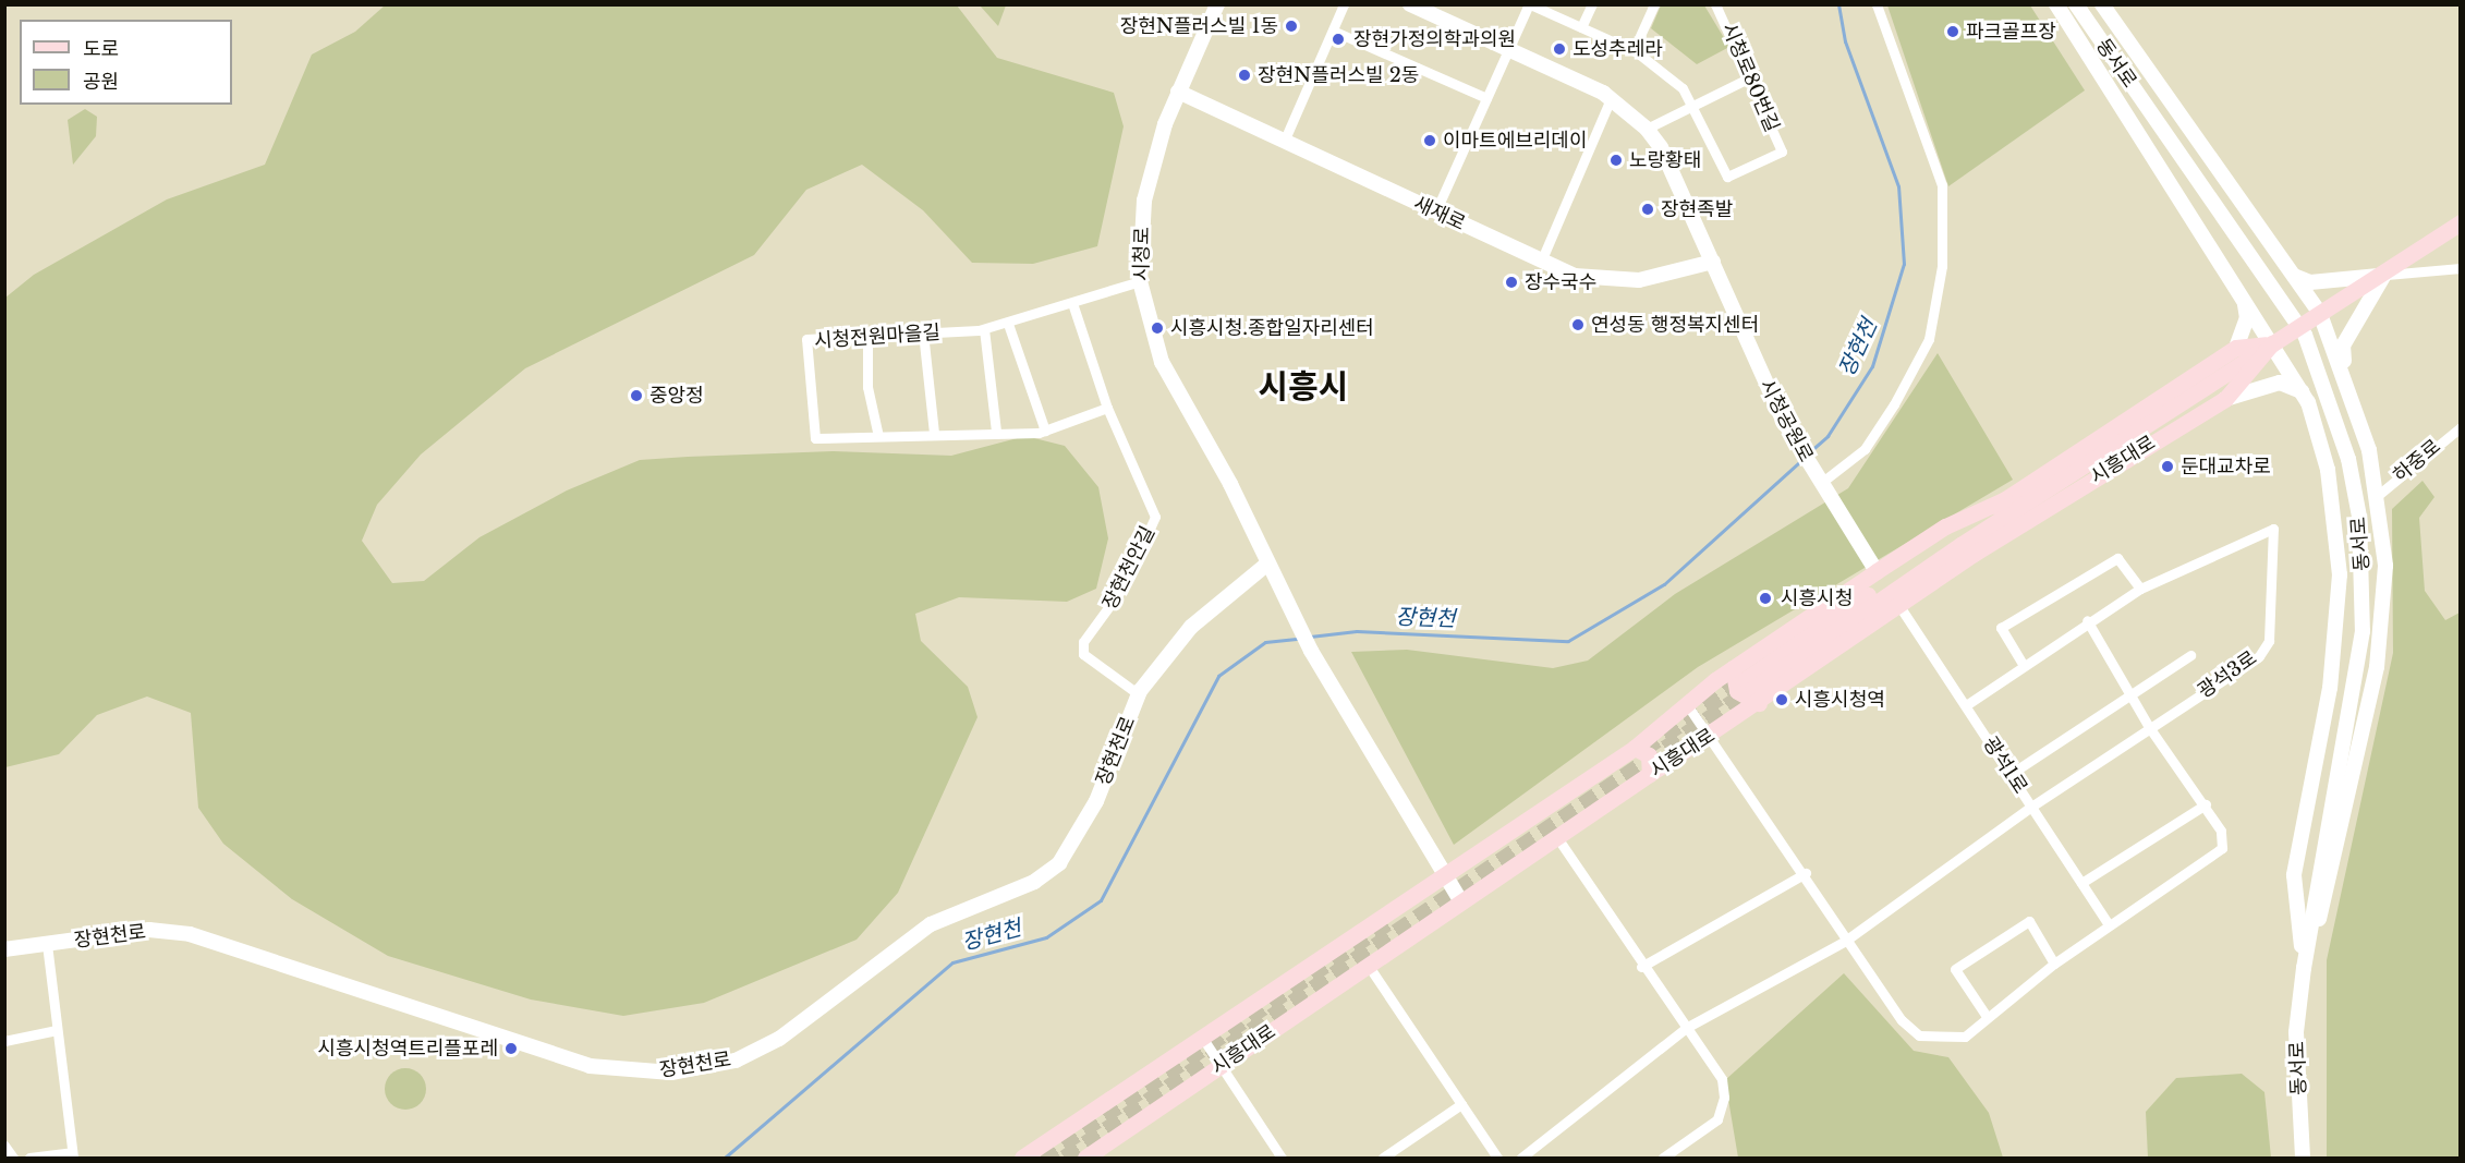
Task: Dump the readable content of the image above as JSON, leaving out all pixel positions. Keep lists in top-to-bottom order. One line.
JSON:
{"streets":{"main road":["시흥대로"],"street":["동서로","시청로80번길","새재로","시청로","시청전원마을길","시청공원로","하중로","장현천안길","광석3로","장현천로","광석1로"]},"crossings":[["새재로","시청로"],["새재로","시청공원로"],["시청로","시청전원마을길"],["시청로","시흥대로"],["시청로","장현천로"],["시청전원마을길","장현천안길"],["시청공원로","시흥대로"],["시흥대로","광석1로"],["장현천안길","장현천로"],["광석3로","광석1로"]],"districts":["시흥시"],"water":["장현천"],"places":["장현N플러스빌 1동","파크골프장","장현가정의학과의원","도성추레라","장현N플러스빌 2동","이마트에브리데이","노랑황태","장현족발","장수국수","연성동 행정복지센터","시흥시청.종합일자리센터","중앙정","둔대교차로","시흥시청","시흥시청역","시흥시청역트리플포레"],"legend":["도로","공원"]}
